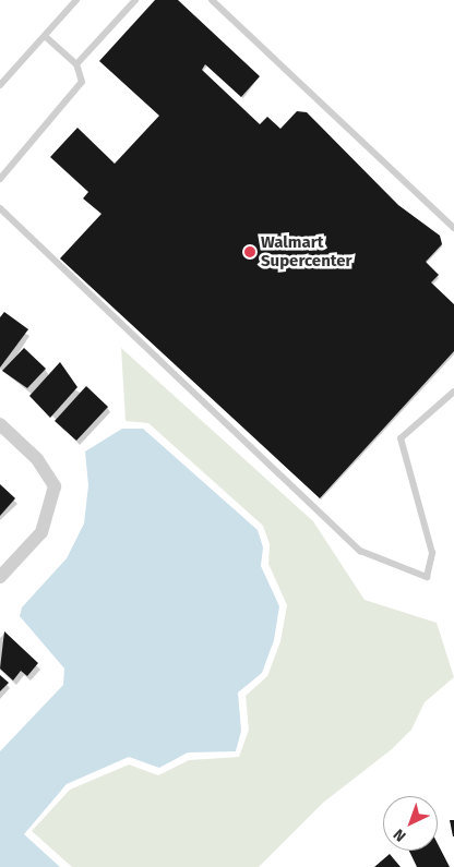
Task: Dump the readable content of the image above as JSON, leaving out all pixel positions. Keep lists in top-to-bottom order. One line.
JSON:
{"places":["Walmart Supercenter"],"north":"bottom left"}
